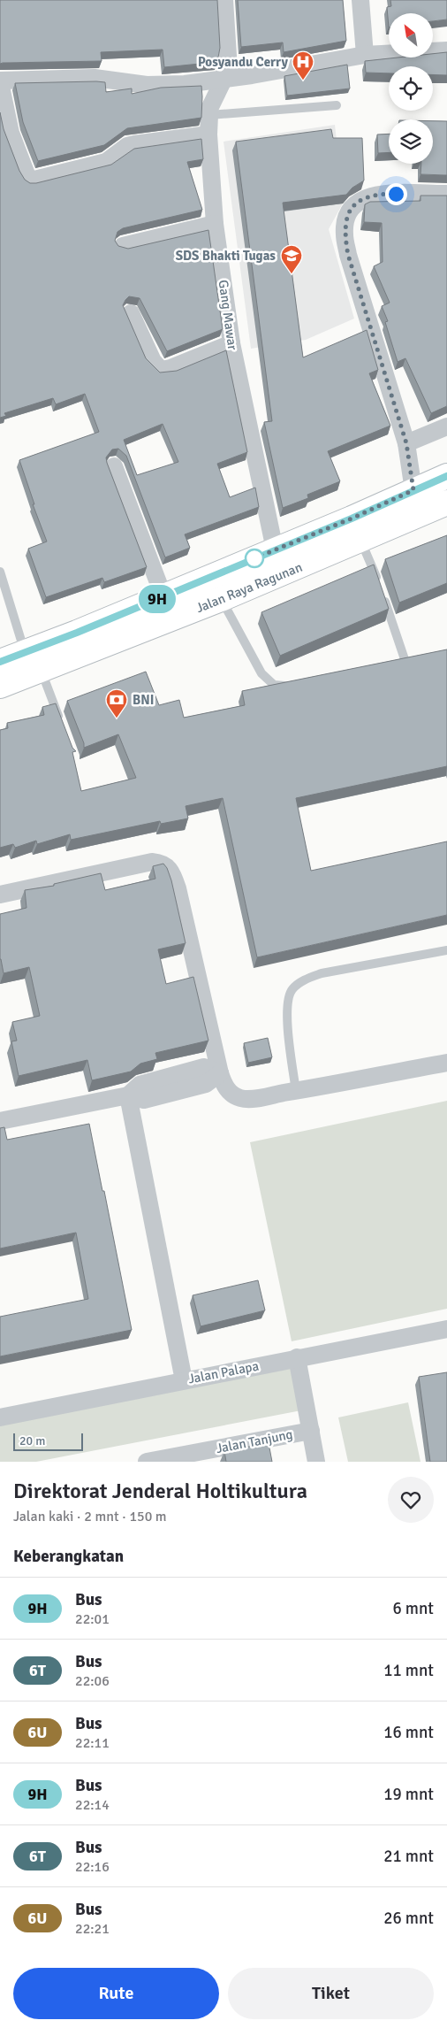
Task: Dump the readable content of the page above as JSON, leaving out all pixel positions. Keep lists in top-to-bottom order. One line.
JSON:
{"streets":{"main road":["Jalan Raya Ragunan"],"street":["Gang Mawar","Jalan Palapa","Jalan Tanjung"]},"crossings":[["Gang Mawar","Jalan Raya Ragunan"]],"places":{"hospital":["Posyandu Cerry"],"school or university":["SDS Bhakti Tugas"],"bank":["BNI"]},"lines":["bus line 9H"],"scale_bar":"20 m","north":"top left","page":{"on_map":"9H","scale":"20 m","heading":[["Direktorat Jenderal Holtikultura","Jalan kaki · 2 mnt · 150 m"],"Keberangkatan"],"list":[{"mark":"9H","name":"Bus","note":"22:01","value":"6 mnt"},{"mark":"6T","name":"Bus","note":"22:06","value":"11 mnt"},{"mark":"6U","name":"Bus","note":"22:11","value":"16 mnt"},{"mark":"9H","name":"Bus","note":"22:14","value":"19 mnt"},{"mark":"6T","name":"Bus","note":"22:16","value":"21 mnt"},{"mark":"6U","name":"Bus","note":"22:21","value":"26 mnt"}],"buttons":["Rute","Tiket"]}}
